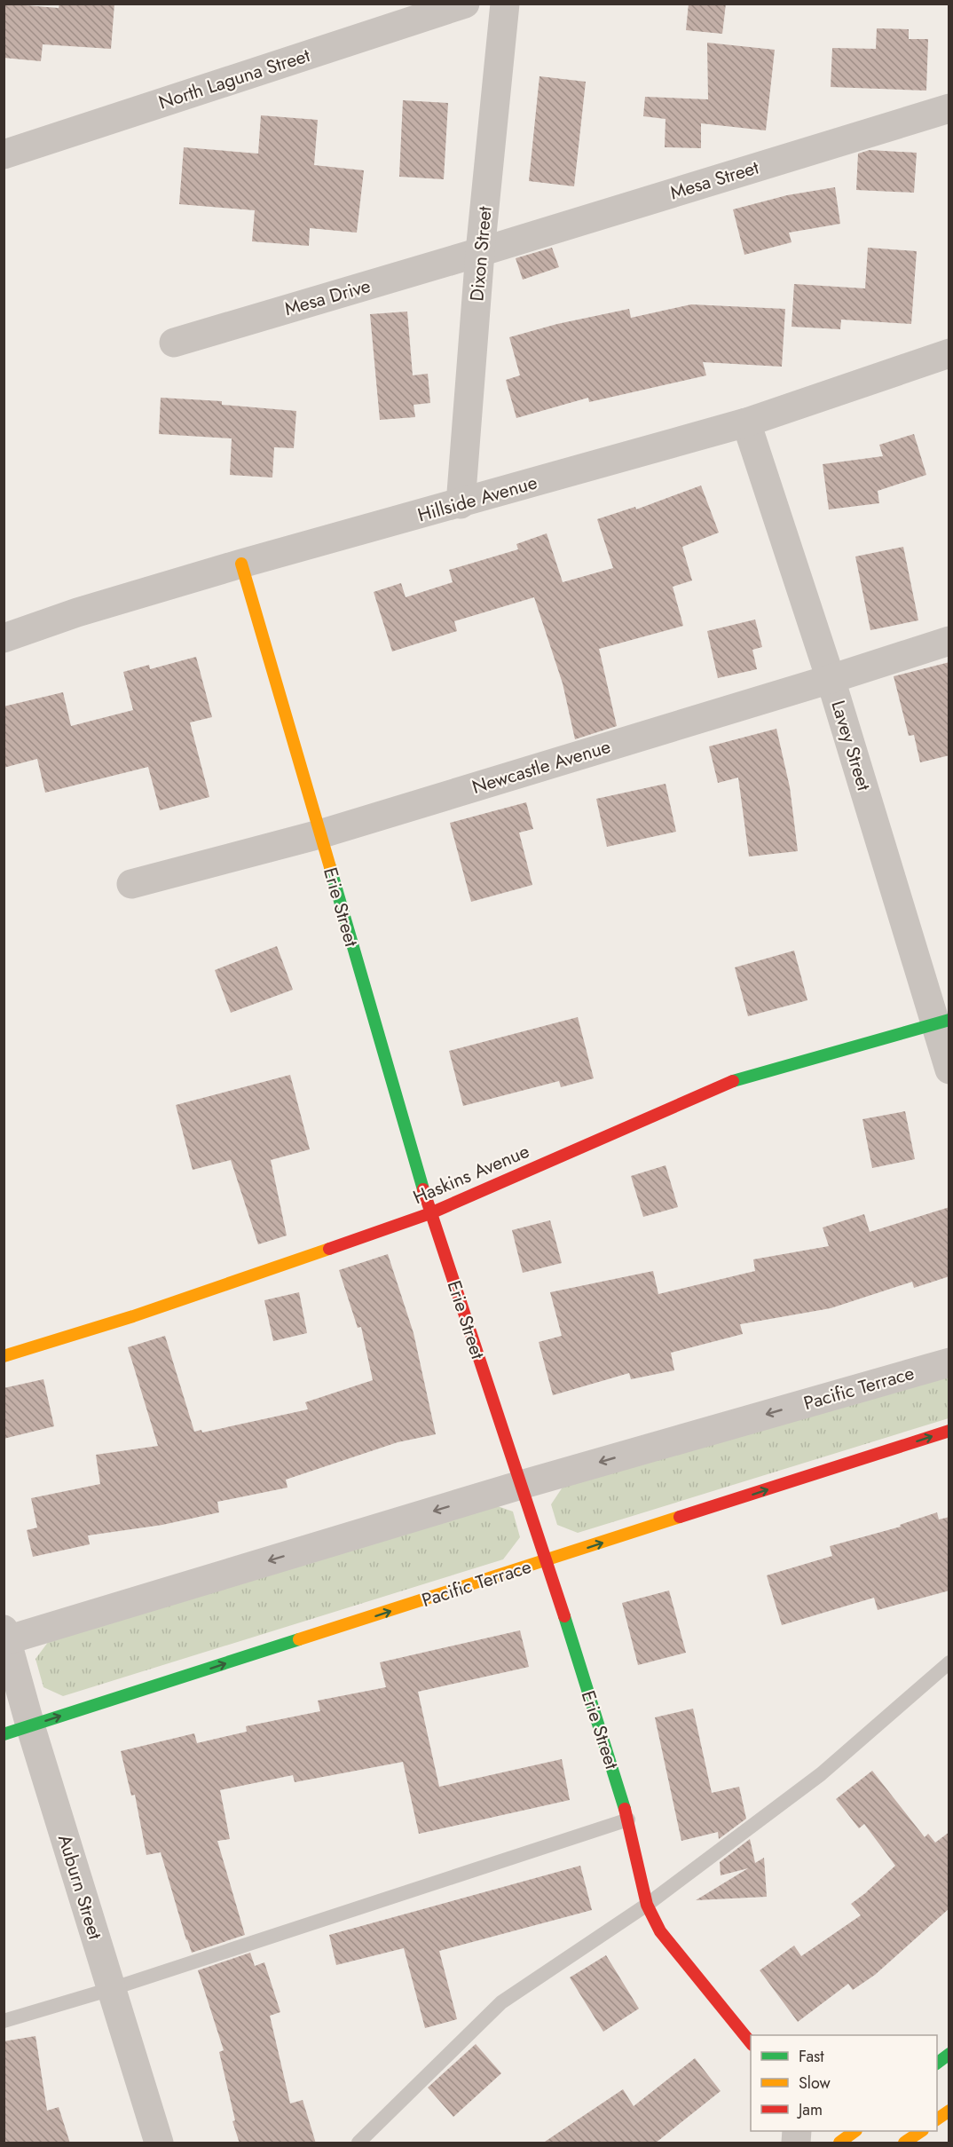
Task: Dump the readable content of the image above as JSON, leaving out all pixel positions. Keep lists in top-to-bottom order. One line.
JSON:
{"streets":{"street":["North Laguna Street","Mesa Street","Dixon Street","Mesa Drive","Hillside Avenue","Lavey Street","Newcastle Avenue","Erie Street","Haskins Avenue","Pacific Terrace","Auburn Street"]},"crossings":[["Mesa Street","Dixon Street"],["Mesa Street","Mesa Drive"],["Dixon Street","Mesa Drive"],["Dixon Street","Hillside Avenue"],["Hillside Avenue","Lavey Street"],["Hillside Avenue","Erie Street"],["Lavey Street","Newcastle Avenue"],["Lavey Street","Haskins Avenue"],["Newcastle Avenue","Erie Street"],["Erie Street","Haskins Avenue"],["Erie Street","Pacific Terrace"],["Pacific Terrace","Auburn Street"]],"legend":["Fast","Slow","Jam"]}
